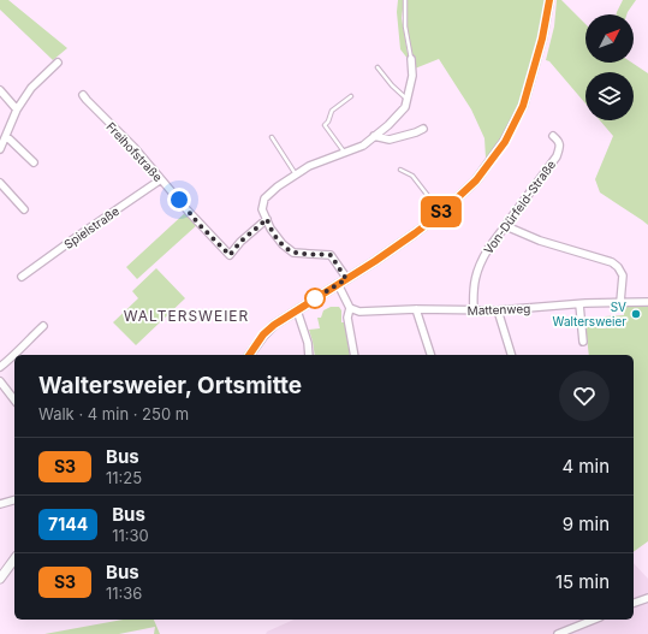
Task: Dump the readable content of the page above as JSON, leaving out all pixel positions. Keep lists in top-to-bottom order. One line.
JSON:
{"streets":{"street":["Freihofstraße","Von-Dürfeld-Straße","Spielstraße","Mattenweg"]},"crossings":[["Freihofstraße","Spielstraße"],["Von-Dürfeld-Straße","Mattenweg"]],"districts":["WALTERSWEIER"],"places":["SV Waltersweier"],"lines":["bus line S3"],"north":"top right","page":{"on_map":"S3","heading":["Waltersweier, Ortsmitte","Walk · 4 min · 250 m"],"list":[{"mark":"S3","name":"Bus","note":"11:25","value":"4 min"},{"mark":"7144","name":"Bus","note":"11:30","value":"9 min"},{"mark":"S3","name":"Bus","note":"11:36","value":"15 min"}]}}
